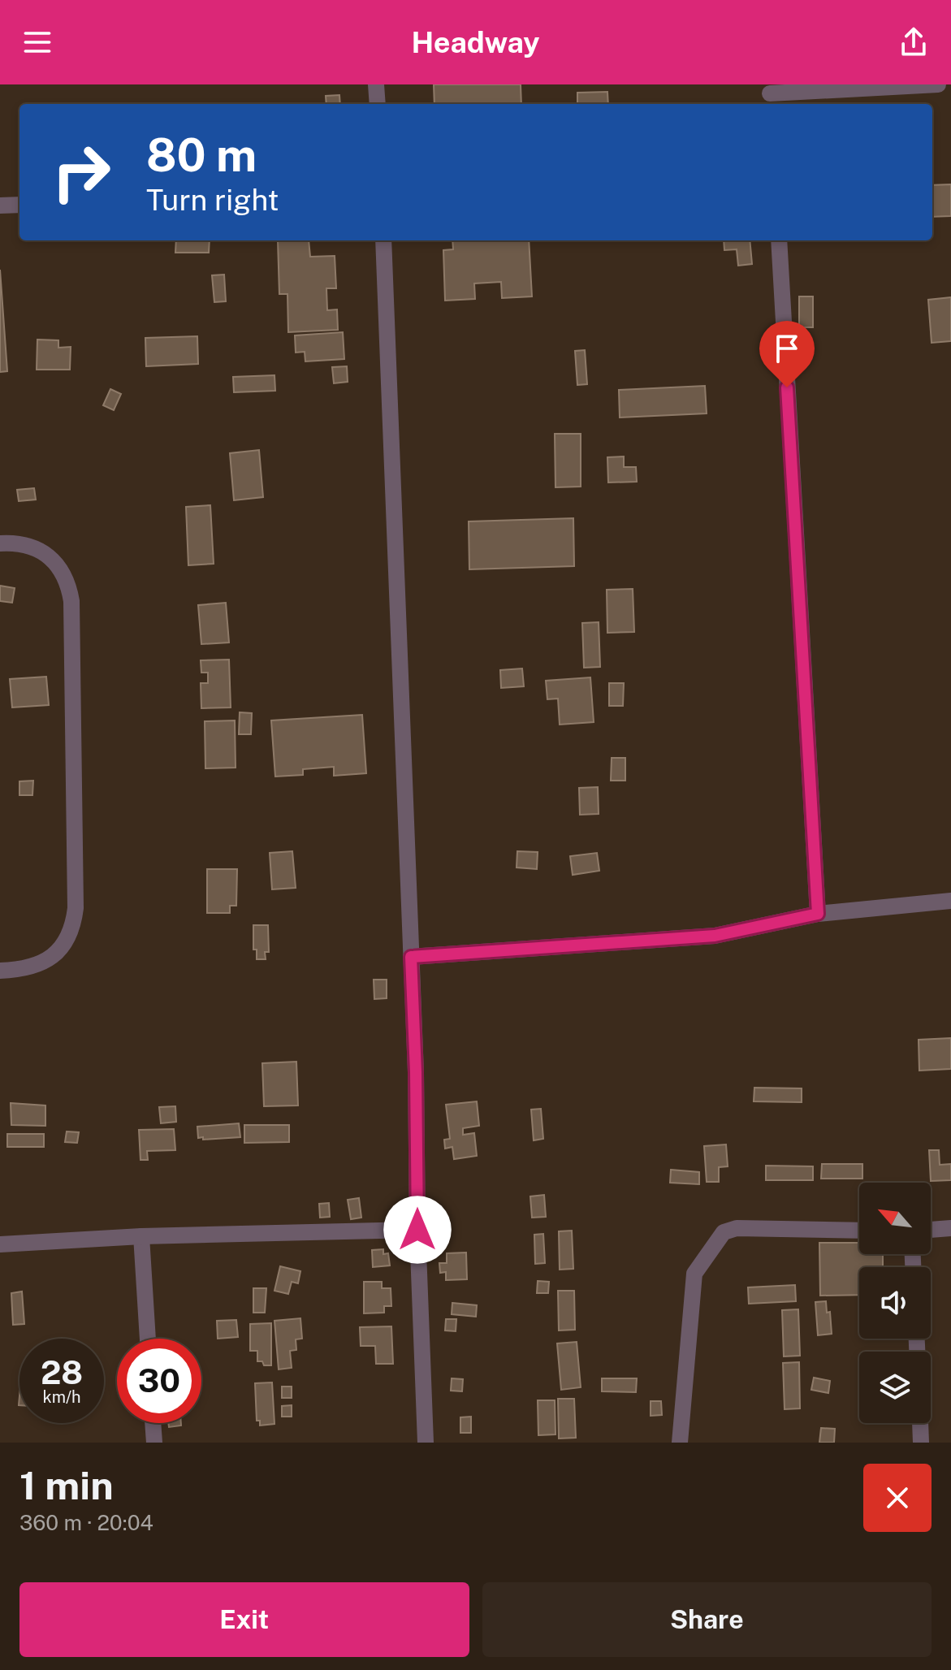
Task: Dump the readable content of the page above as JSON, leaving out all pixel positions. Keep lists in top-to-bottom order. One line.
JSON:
{"north":"top left","page":{"header":"Headway","turn":["80 m","Turn right"],"speed":"28 km/h","limit":"30","heading":["1 min","360 m · 20:04"],"buttons":["Exit","Share"]}}
